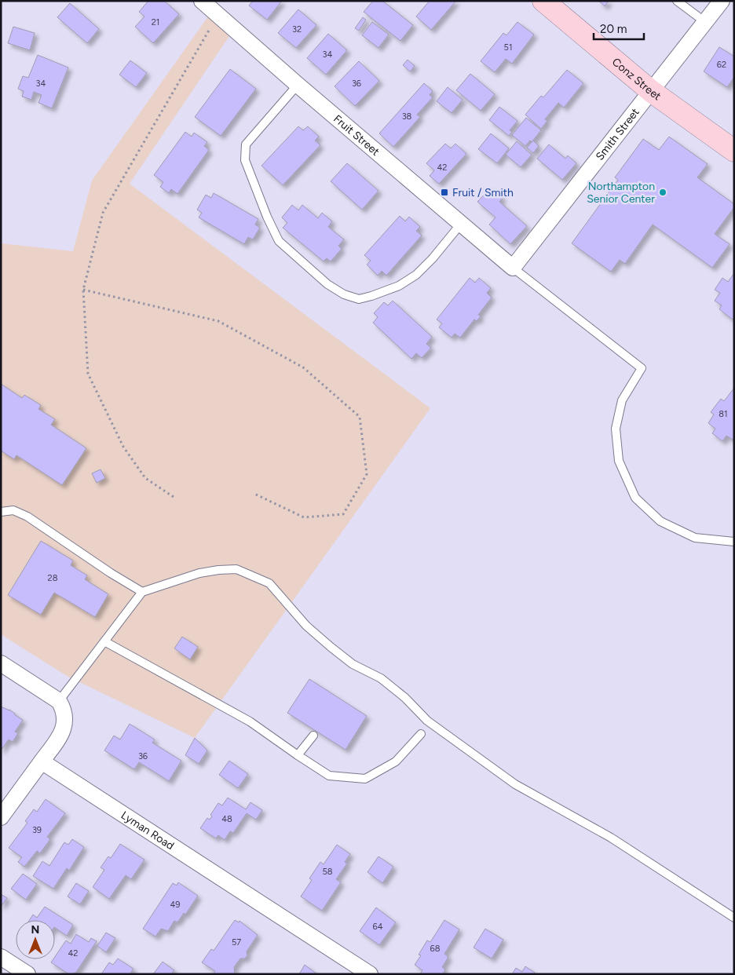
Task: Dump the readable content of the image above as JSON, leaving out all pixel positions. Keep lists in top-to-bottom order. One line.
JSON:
{"streets":{"main road":["Conz Street"],"street":["Smith Street","Fruit Street","Lyman Road"]},"crossings":[["Conz Street","Smith Street"],["Smith Street","Fruit Street"]],"places":{"transit":["Fruit / Smith"],"other":["Northampton Senior Center"]},"house_numbers":["21","32","51","34","62","34","36","38","42","81","28","36","48","39","58","49","64","57","68","42"],"scale_bar":"20 m","north":"top"}
